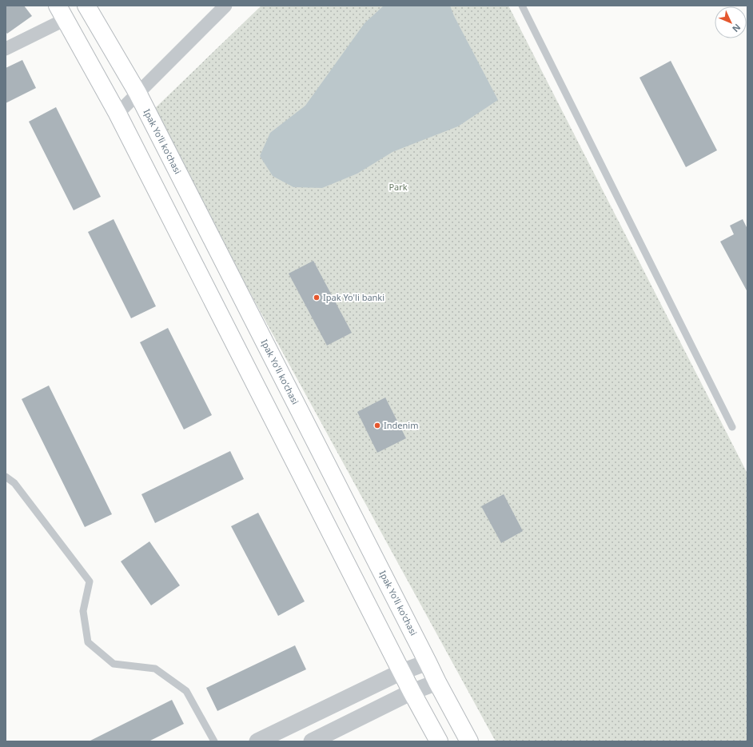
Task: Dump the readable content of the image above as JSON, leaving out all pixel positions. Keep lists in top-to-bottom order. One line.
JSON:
{"streets":{"main road":["Ipak Yo'li ko'chasi"]},"parks":["Park"],"places":["Ipak Yo'li banki","Indenim"],"north":"bottom right"}
